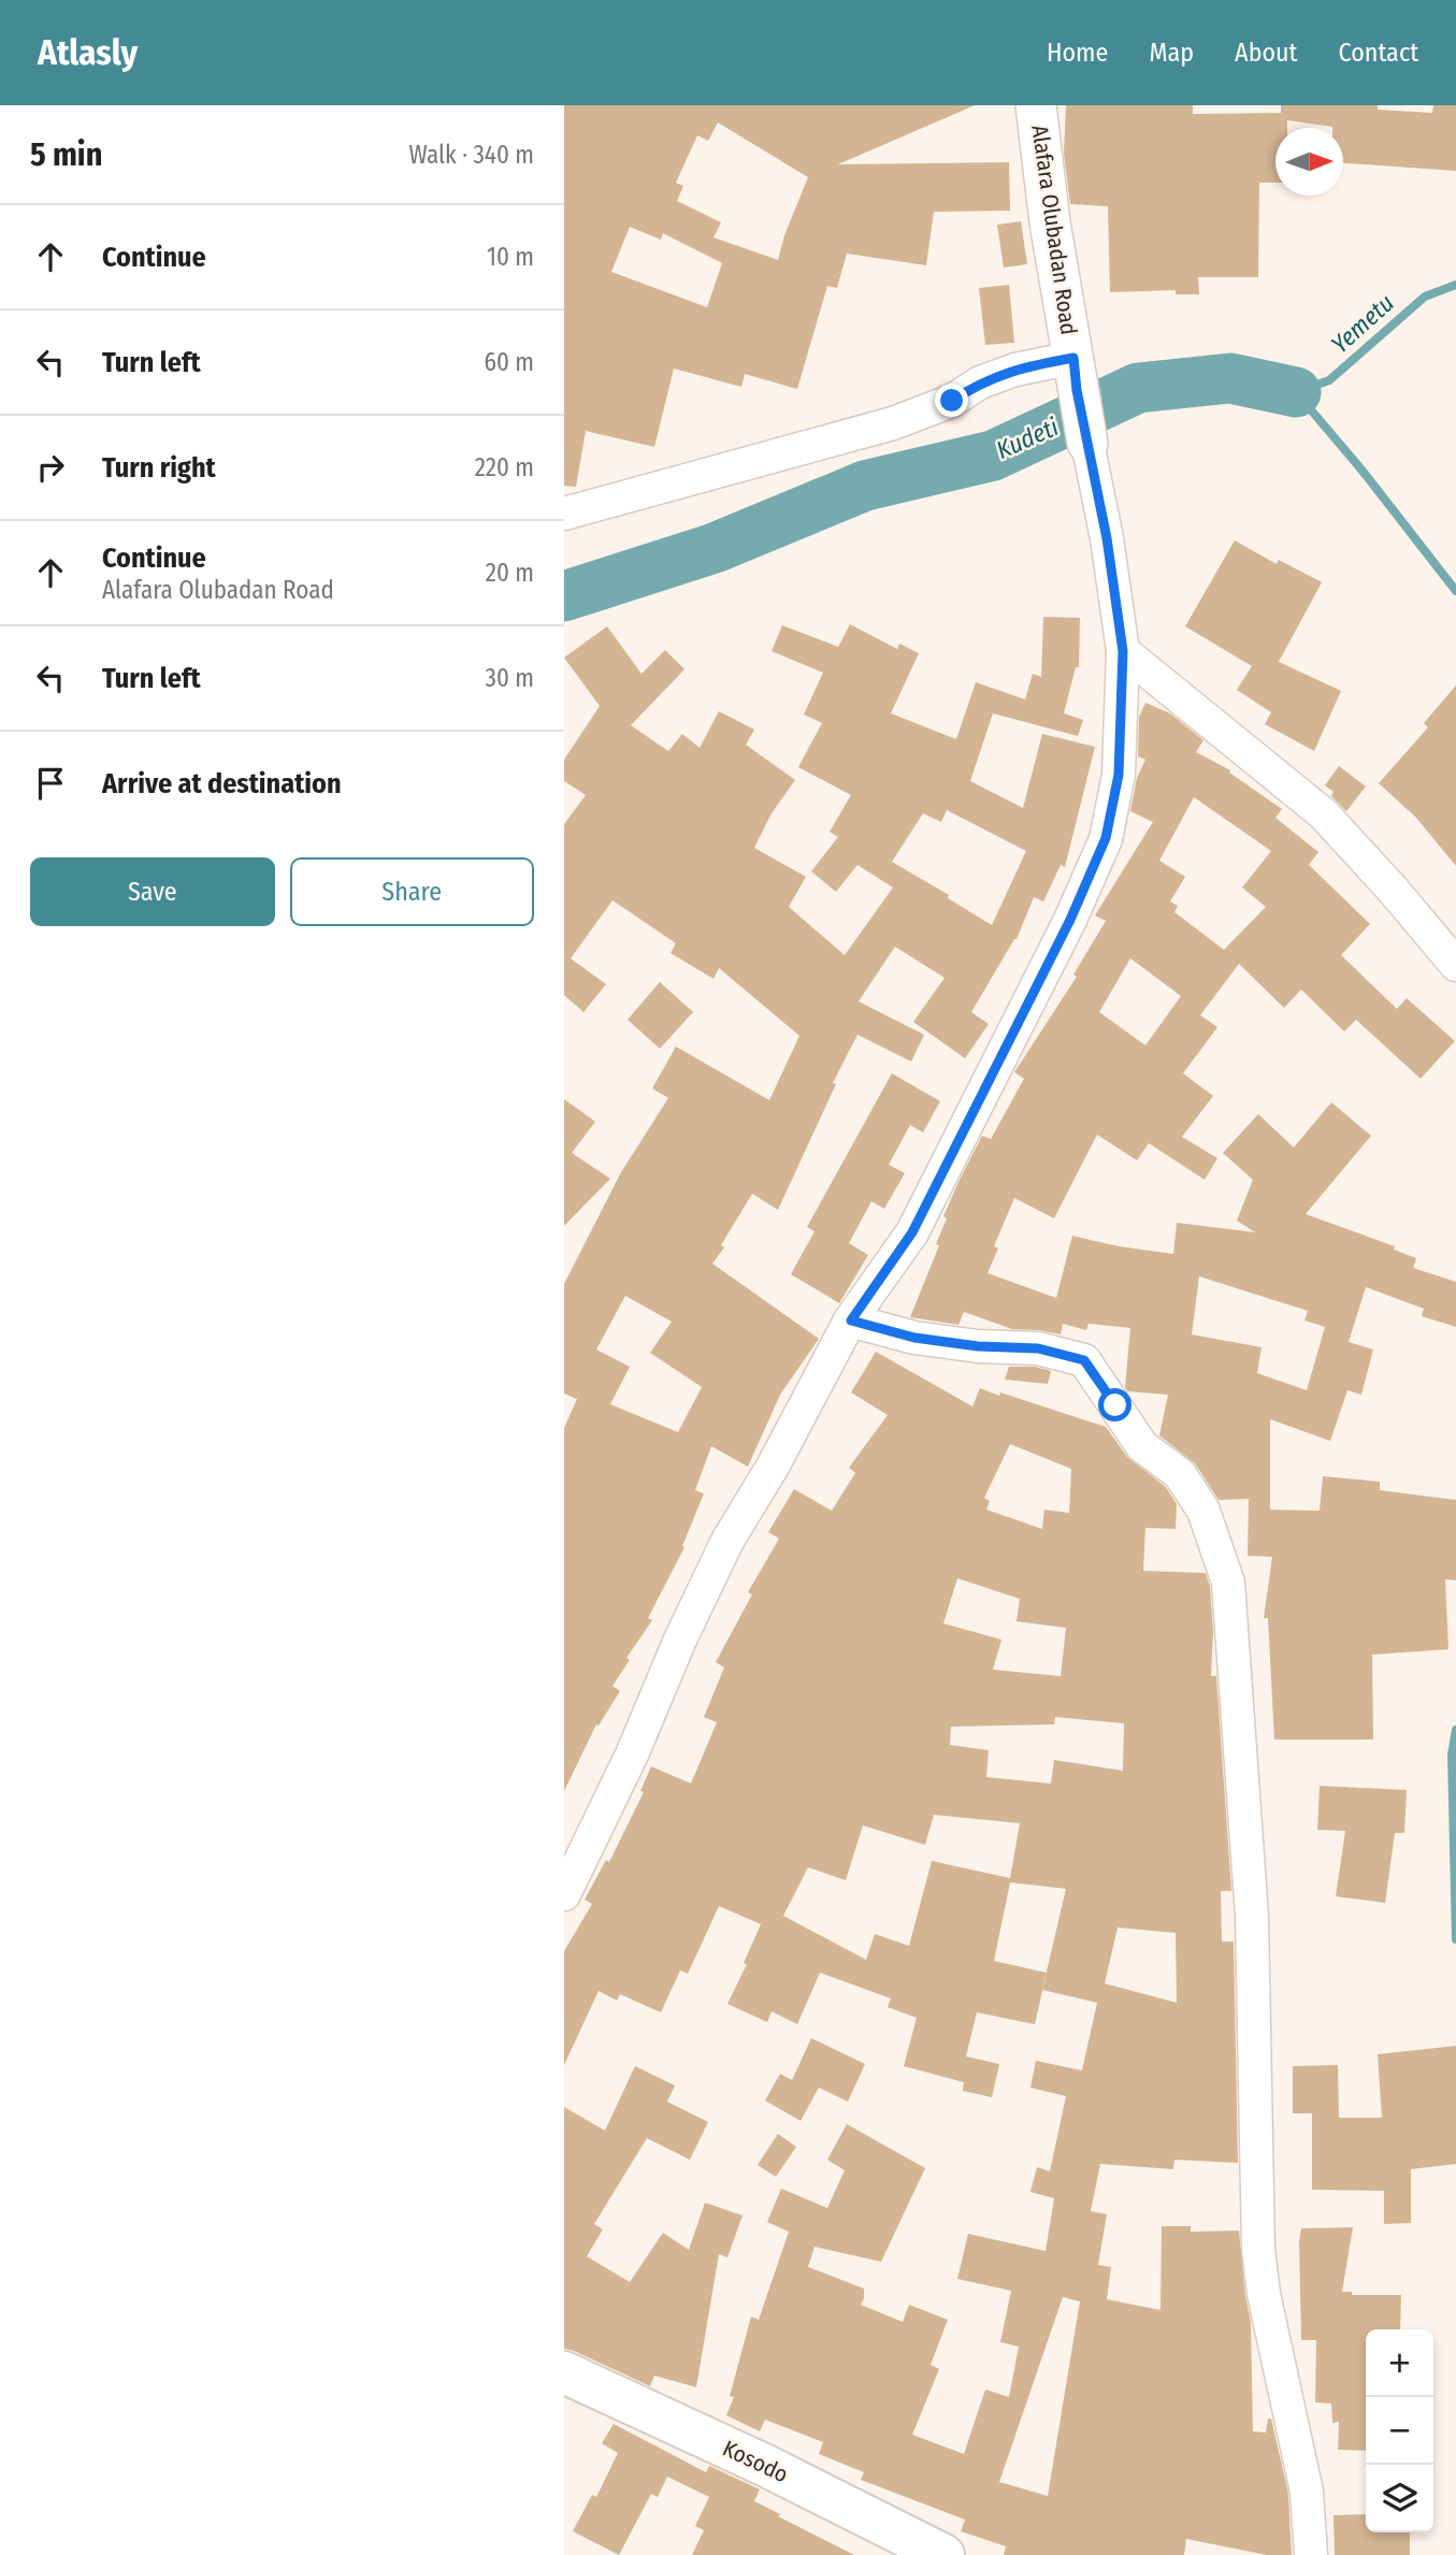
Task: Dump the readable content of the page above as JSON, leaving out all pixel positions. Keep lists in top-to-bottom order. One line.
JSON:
{"streets":{"main road":["Kosodo"],"street":["Alafara Olubadan Road"]},"water":["Yemetu","Kudeti"],"north":"right","page":{"header":"Atlasly","nav":["Home","Map","About","Contact"],"heading":["5 min","Walk · 340 m"],"list":[["Continue","10 m"],["Turn left","60 m"],["Turn right","220 m"],["Continue","Alafara Olubadan Road","20 m"],["Turn left","30 m"],"Arrive at destination"],"buttons":["Save","Share"],"map_buttons":["+","−"]}}
